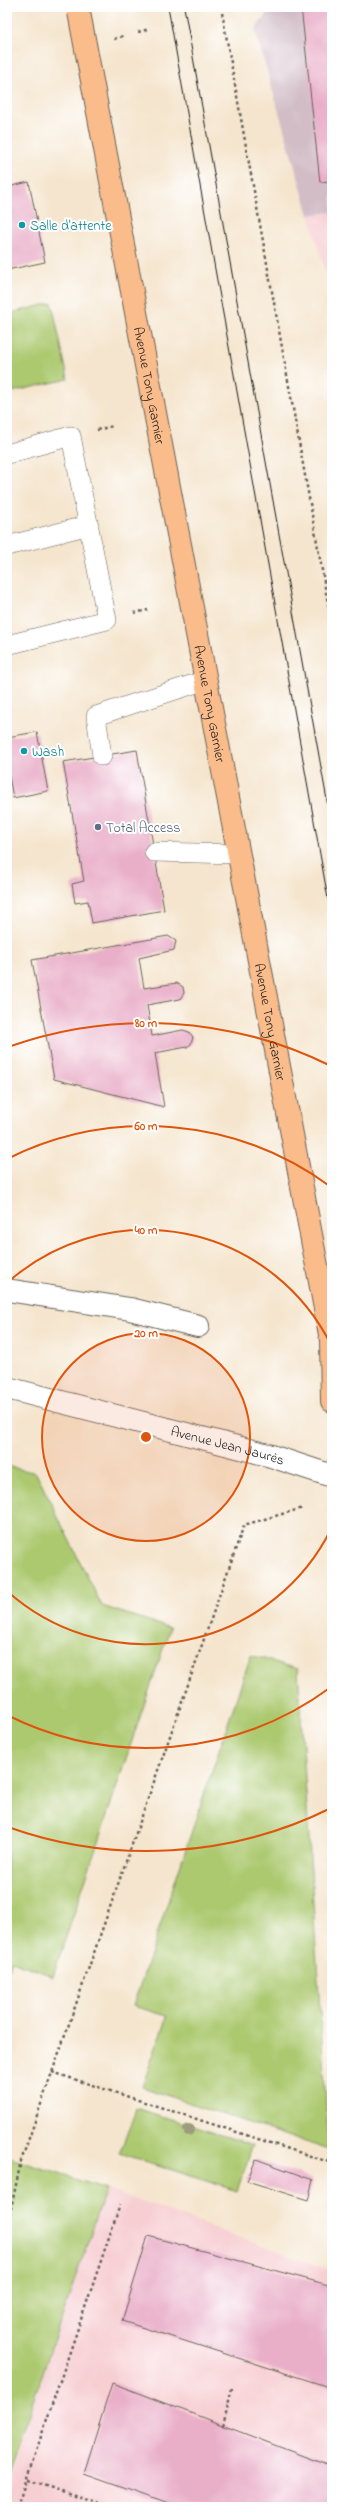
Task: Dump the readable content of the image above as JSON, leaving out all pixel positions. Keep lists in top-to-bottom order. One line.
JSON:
{"streets":{"main road":["Avenue Tony Garnier"],"street":["Avenue Jean Jaurès"]},"places":["Salle d'attente","Wash","Total Access"],"rings":["80 m","60 m","40 m","20 m"]}
